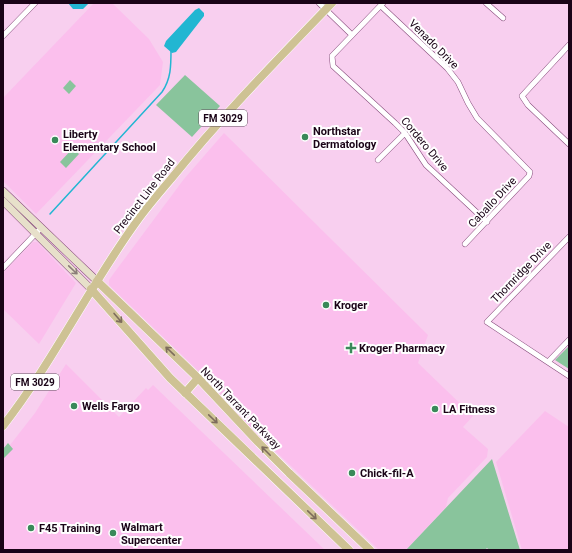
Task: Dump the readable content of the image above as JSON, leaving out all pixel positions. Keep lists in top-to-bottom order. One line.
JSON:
{"streets":{"main road":["FM 3029","Precinct Line Road","North Tarrant Parkway"],"street":["Venado Drive","Cordero Drive","Caballo Drive","Thornridge Drive"]},"crossings":[["Venado Drive","Caballo Drive"],["Cordero Drive","Caballo Drive"],["Precinct Line Road","North Tarrant Parkway"]],"places":{"other":["Northstar Dermatology","Liberty Elementary School","Kroger","Wells Fargo","LA Fitness","Chick-fil-A","F45 Training","Walmart Supercenter"],"health":["Kroger Pharmacy"]}}
